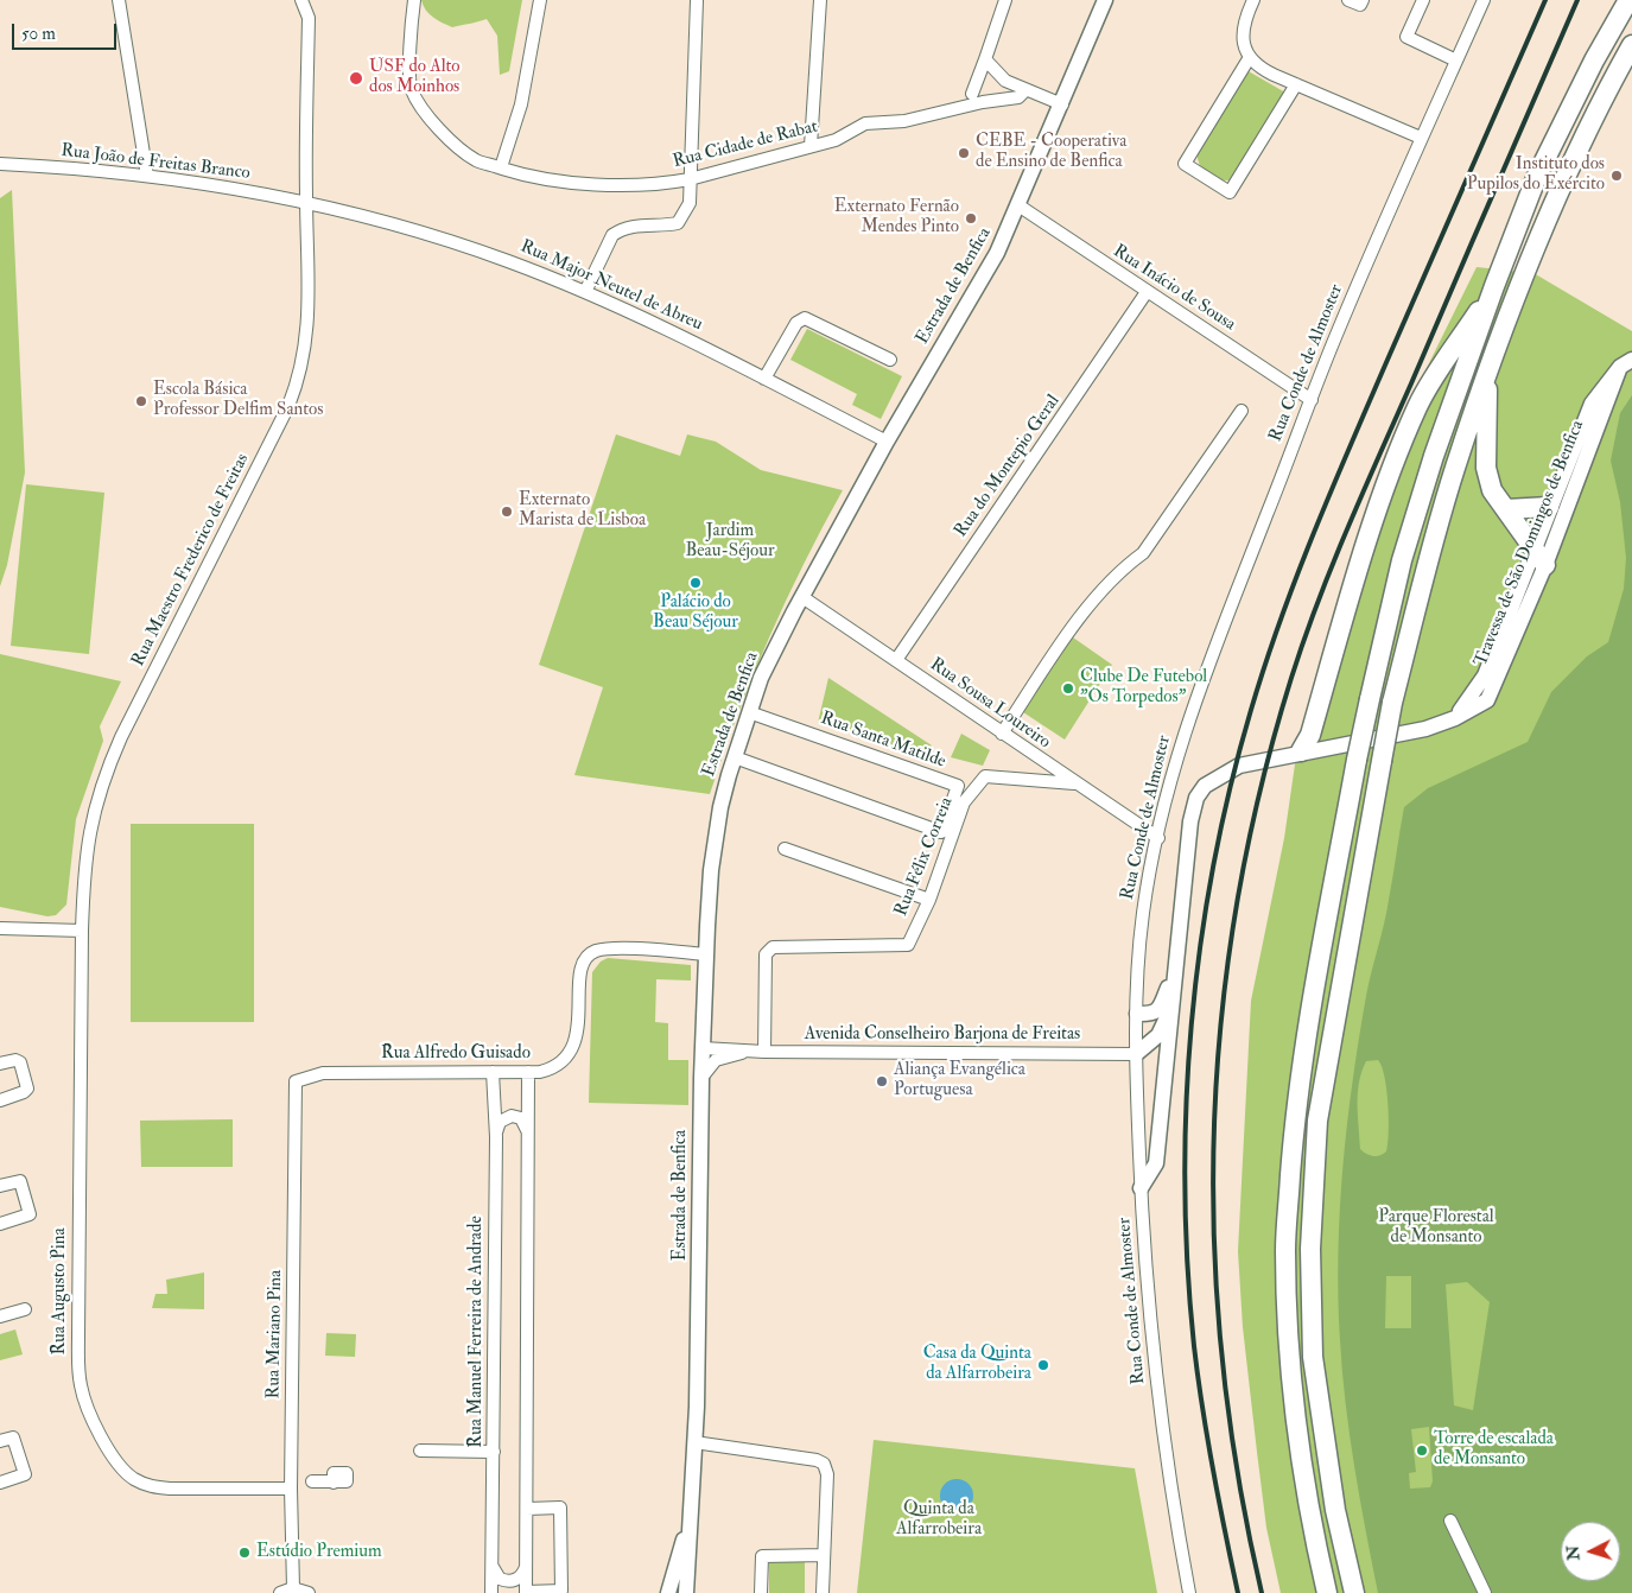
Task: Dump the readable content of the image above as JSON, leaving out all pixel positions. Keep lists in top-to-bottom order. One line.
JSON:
{"streets":{"street":["Rua Cidade de Rabat","Rua João de Freitas Branco","Rua Major Neutel de Abreu","Estrada de Benfica","Rua Inácio de Sousa","Rua Conde de Almoster","Rua do Montepio Geral","Travessa de São Domingos de Benfica","Rua Maestro Frederico de Freitas","Rua Sousa Loureiro","Rua Santa Matilde","Rua Félix Correia","Avenida Conselheiro Barjona de Freitas","Rua Alfredo Guisado","Rua Augusto Pina","Rua Manuel Ferreira de Andrade","Rua Mariano Pina"]},"crossings":[["Rua João de Freitas Branco","Rua Major Neutel de Abreu"],["Rua João de Freitas Branco","Rua Maestro Frederico de Freitas"],["Rua Major Neutel de Abreu","Estrada de Benfica"],["Rua Major Neutel de Abreu","Rua Maestro Frederico de Freitas"],["Estrada de Benfica","Rua Inácio de Sousa"],["Estrada de Benfica","Rua Sousa Loureiro"],["Estrada de Benfica","Rua Santa Matilde"],["Estrada de Benfica","Avenida Conselheiro Barjona de Freitas"],["Estrada de Benfica","Rua Alfredo Guisado"],["Rua Inácio de Sousa","Rua Conde de Almoster"],["Rua Inácio de Sousa","Rua do Montepio Geral"],["Rua Conde de Almoster","Rua Sousa Loureiro"],["Rua Conde de Almoster","Avenida Conselheiro Barjona de Freitas"],["Rua do Montepio Geral","Rua Sousa Loureiro"],["Rua Maestro Frederico de Freitas","Rua Augusto Pina"],["Rua Sousa Loureiro","Rua Félix Correia"],["Rua Félix Correia","Avenida Conselheiro Barjona de Freitas"],["Rua Alfredo Guisado","Rua Manuel Ferreira de Andrade"],["Rua Alfredo Guisado","Rua Mariano Pina"],["Rua Augusto Pina","Rua Mariano Pina"]],"parks":["Jardim Beau-Séjour","Parque Florestal de Monsanto","Quinta da Alfarrobeira"],"places":["USF do Alto dos Moinhos","CEBE - Cooperativa de Ensino de Benfica","Instituto dos Pupilos do Exército","Externato Fernão Mendes Pinto","Escola Básica Professor Delfim Santos","Externato Marista de Lisboa","Palácio do Beau Séjour","Clube De Futebol \"Os Torpedos\"","Aliança Evangélica Portuguesa","Casa da Quinta da Alfarrobeira","Torre de escalada de Monsanto","Estúdio Premium"],"scale_bar":"50 m","north":"left"}
